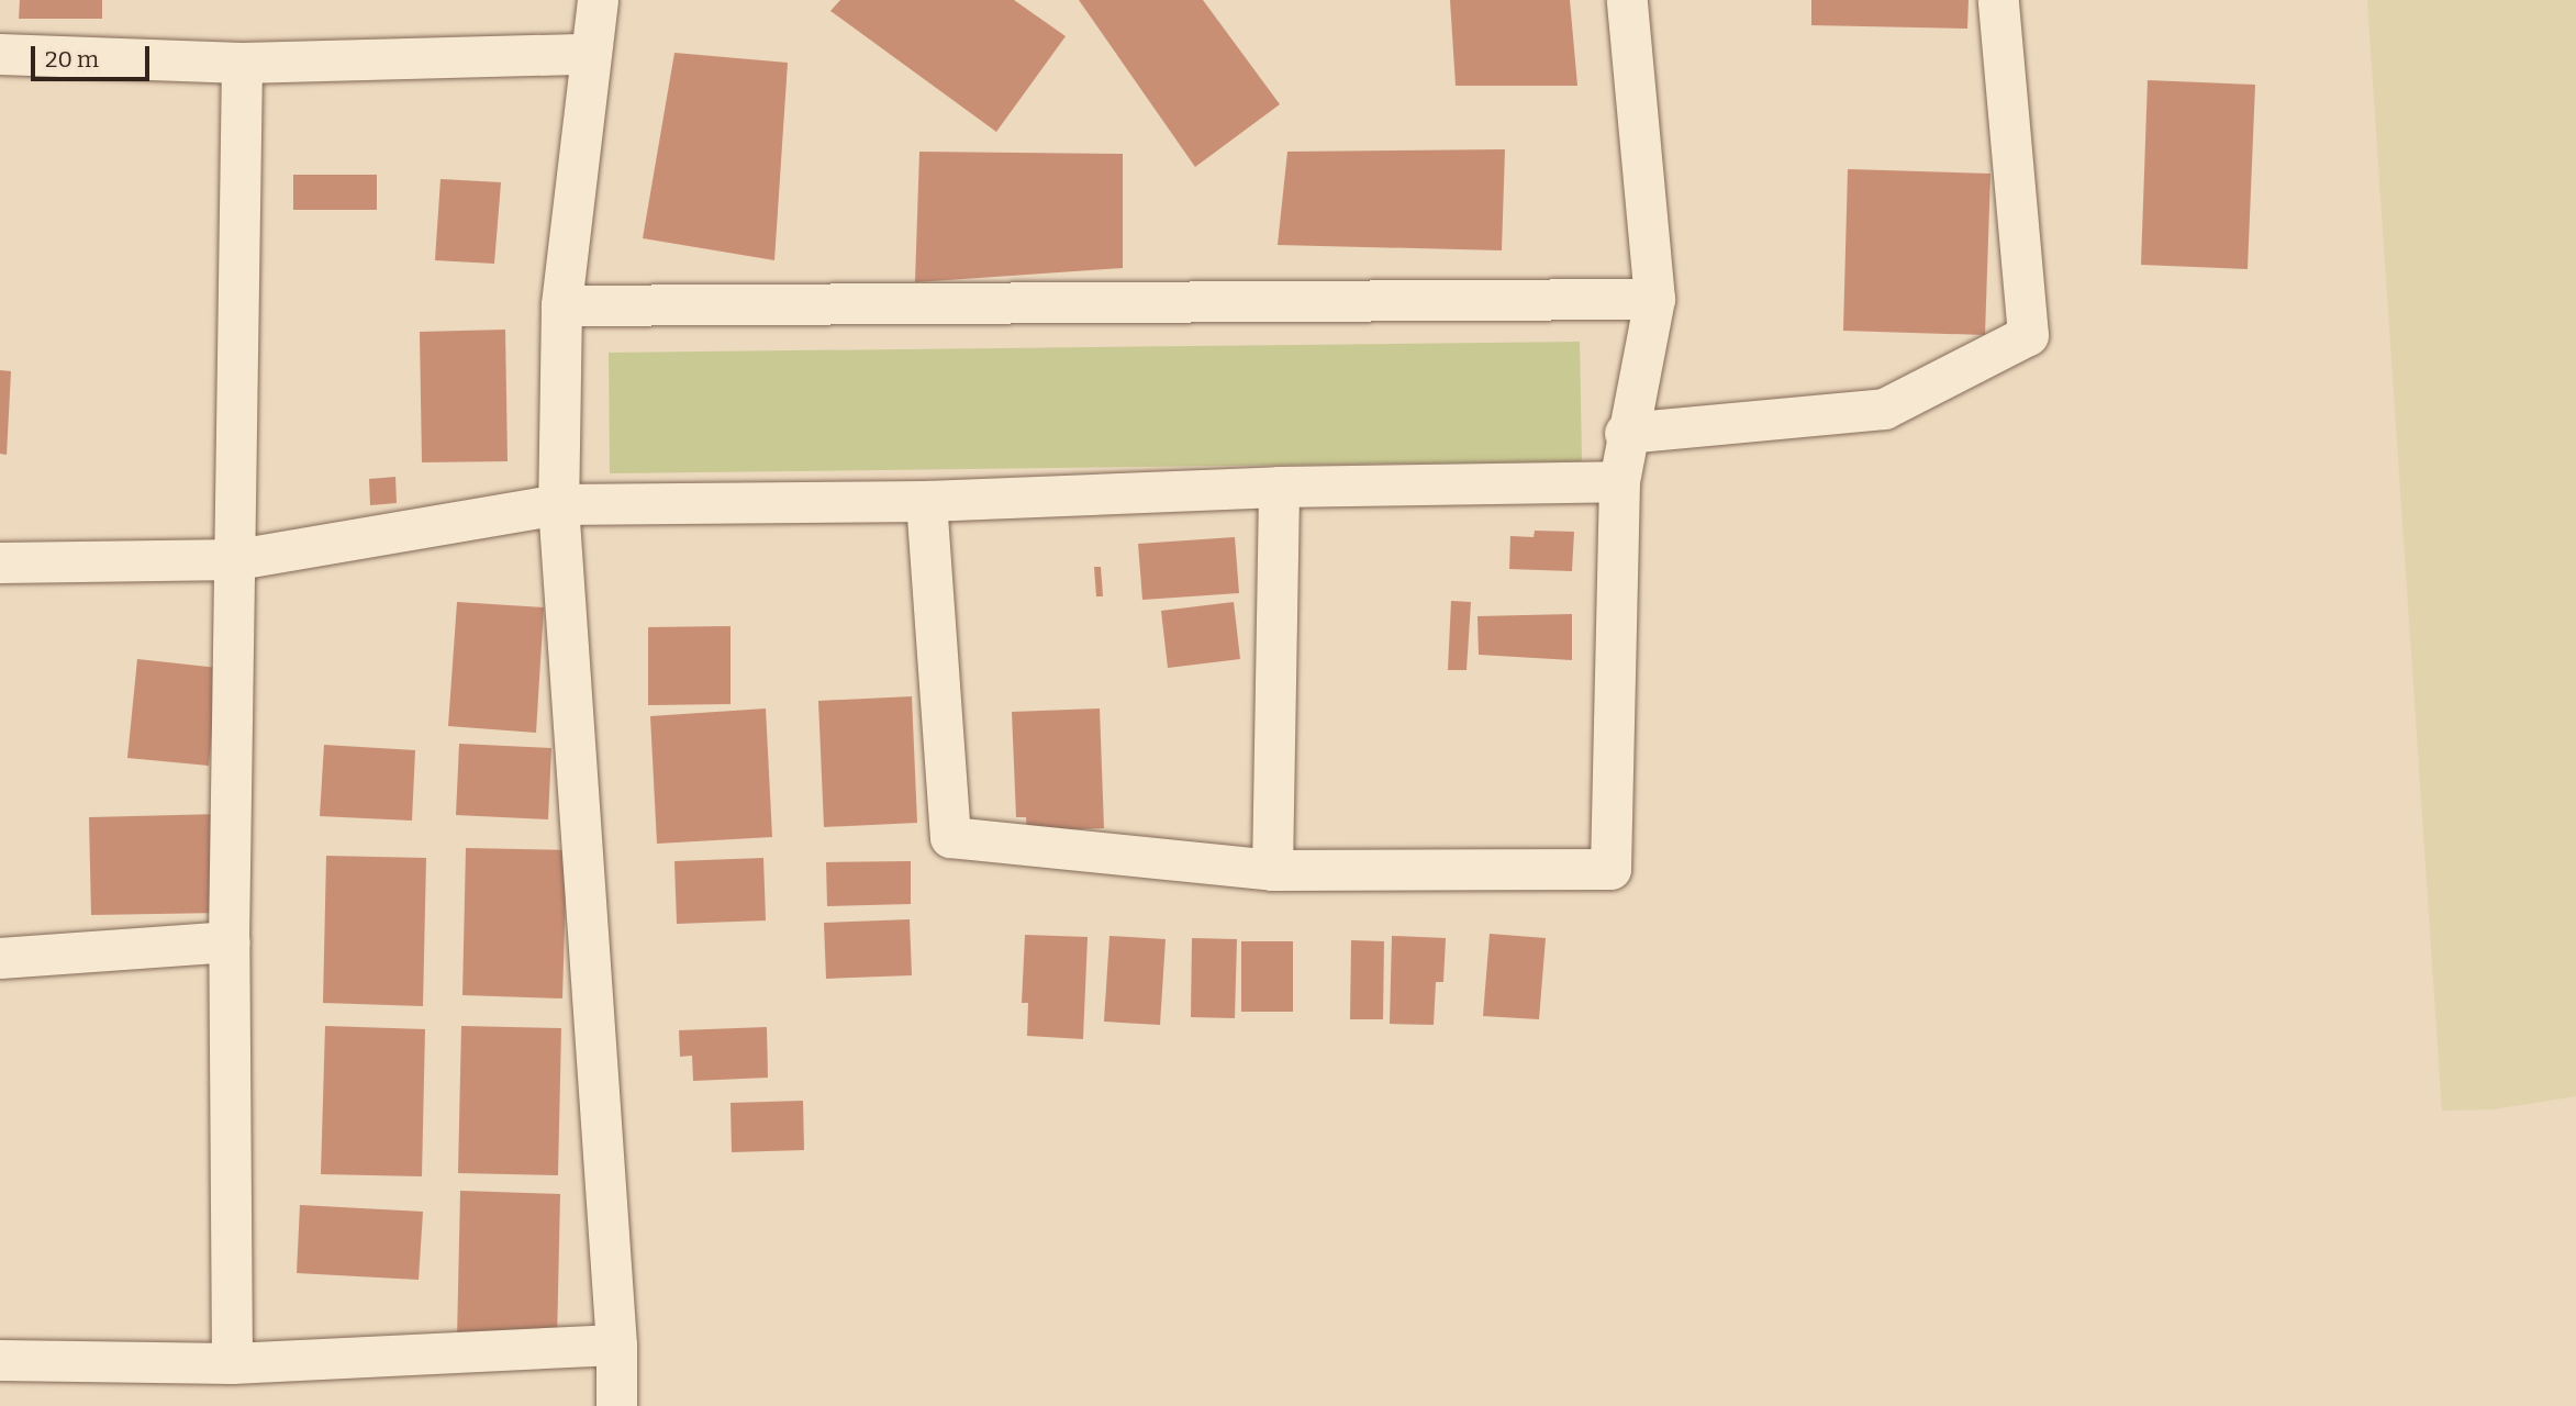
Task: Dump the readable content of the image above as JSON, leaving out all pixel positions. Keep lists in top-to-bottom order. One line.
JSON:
{"scale_bar":"20 m"}
